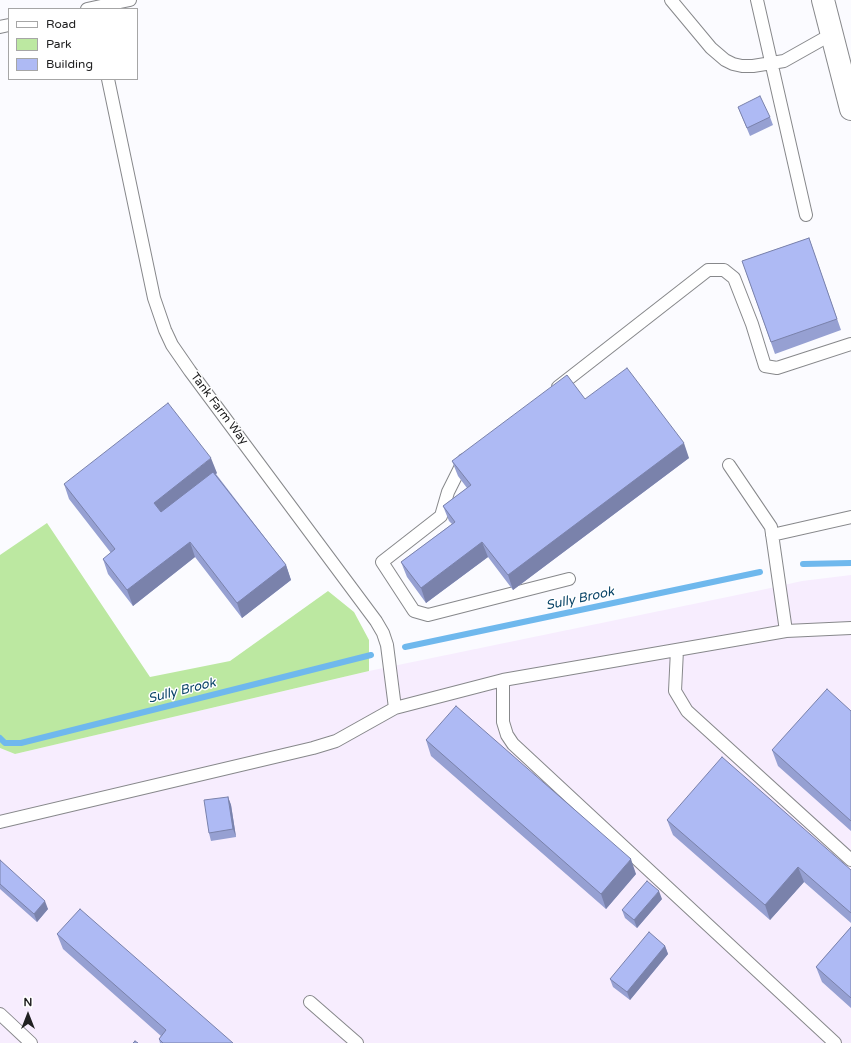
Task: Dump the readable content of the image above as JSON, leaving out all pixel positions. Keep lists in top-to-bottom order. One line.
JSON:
{"streets":{"lane":["Tank Farm Way"]},"water":["Sully Brook"],"legend":["Road","Park","Building"],"north":"top"}
